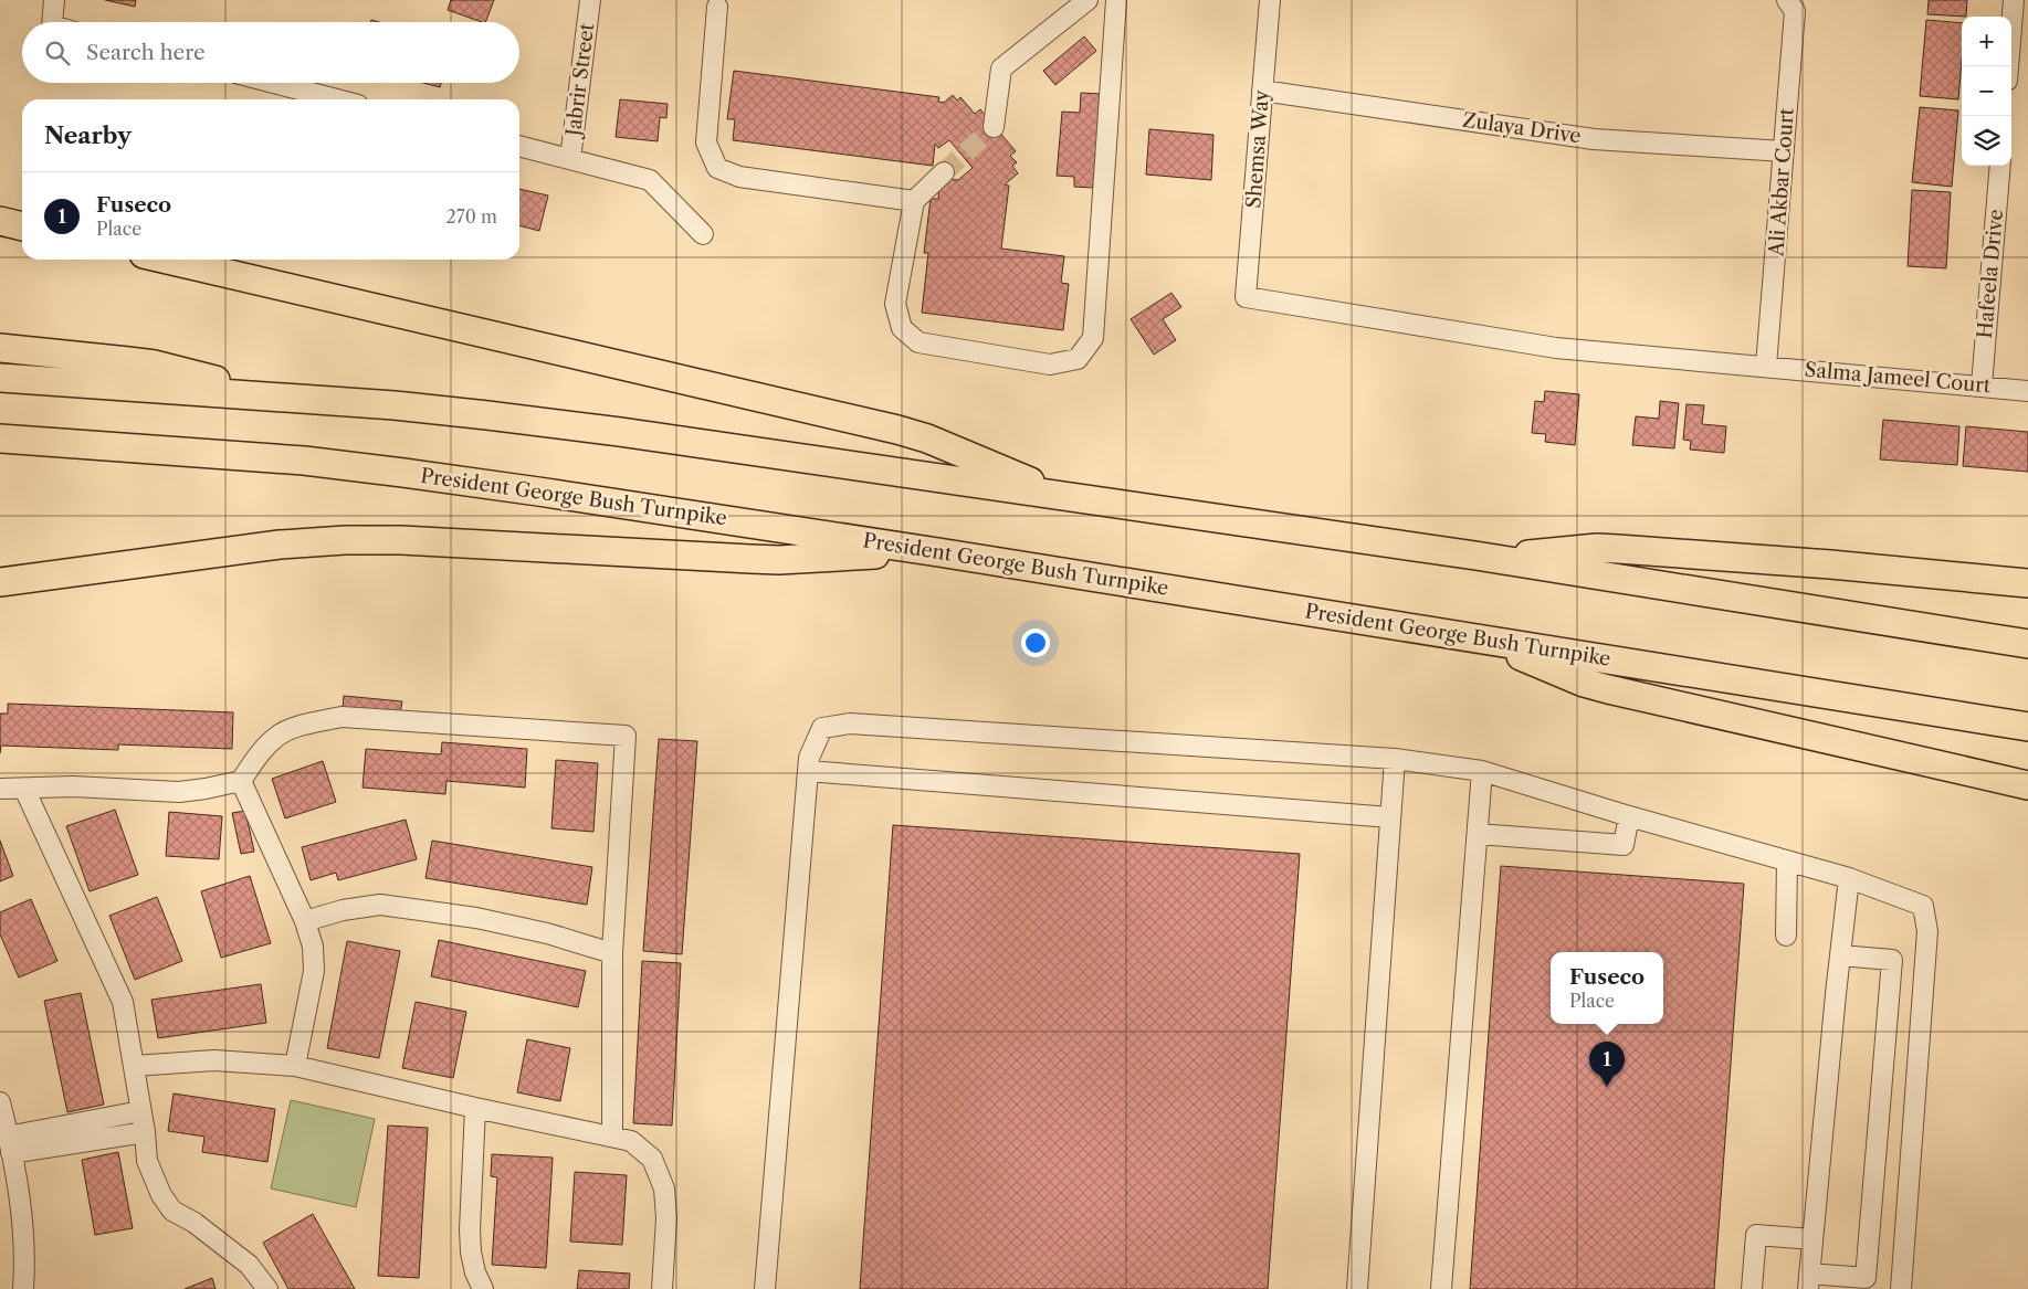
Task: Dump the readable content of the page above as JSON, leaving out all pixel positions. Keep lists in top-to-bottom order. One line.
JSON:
{"streets":{"highway":["President George Bush Turnpike"],"street":["Jabrir Street","Zulaya Drive","Shemsa Way","Ali Akbar Court","Hafeela Drive","Salma Jameel Court"]},"crossings":[["Zulaya Drive","Shemsa Way"],["Zulaya Drive","Ali Akbar Court"],["Shemsa Way","Salma Jameel Court"],["Ali Akbar Court","Salma Jameel Court"],["Hafeela Drive","Salma Jameel Court"]],"page":{"map_buttons":["+","−"],"search":"Search here","heading":"Nearby","list":[{"mark":"1","name":"Fuseco","note":"Place","value":"270 m"}],"popup":["Fuseco","Place"],"pins":"1"}}
